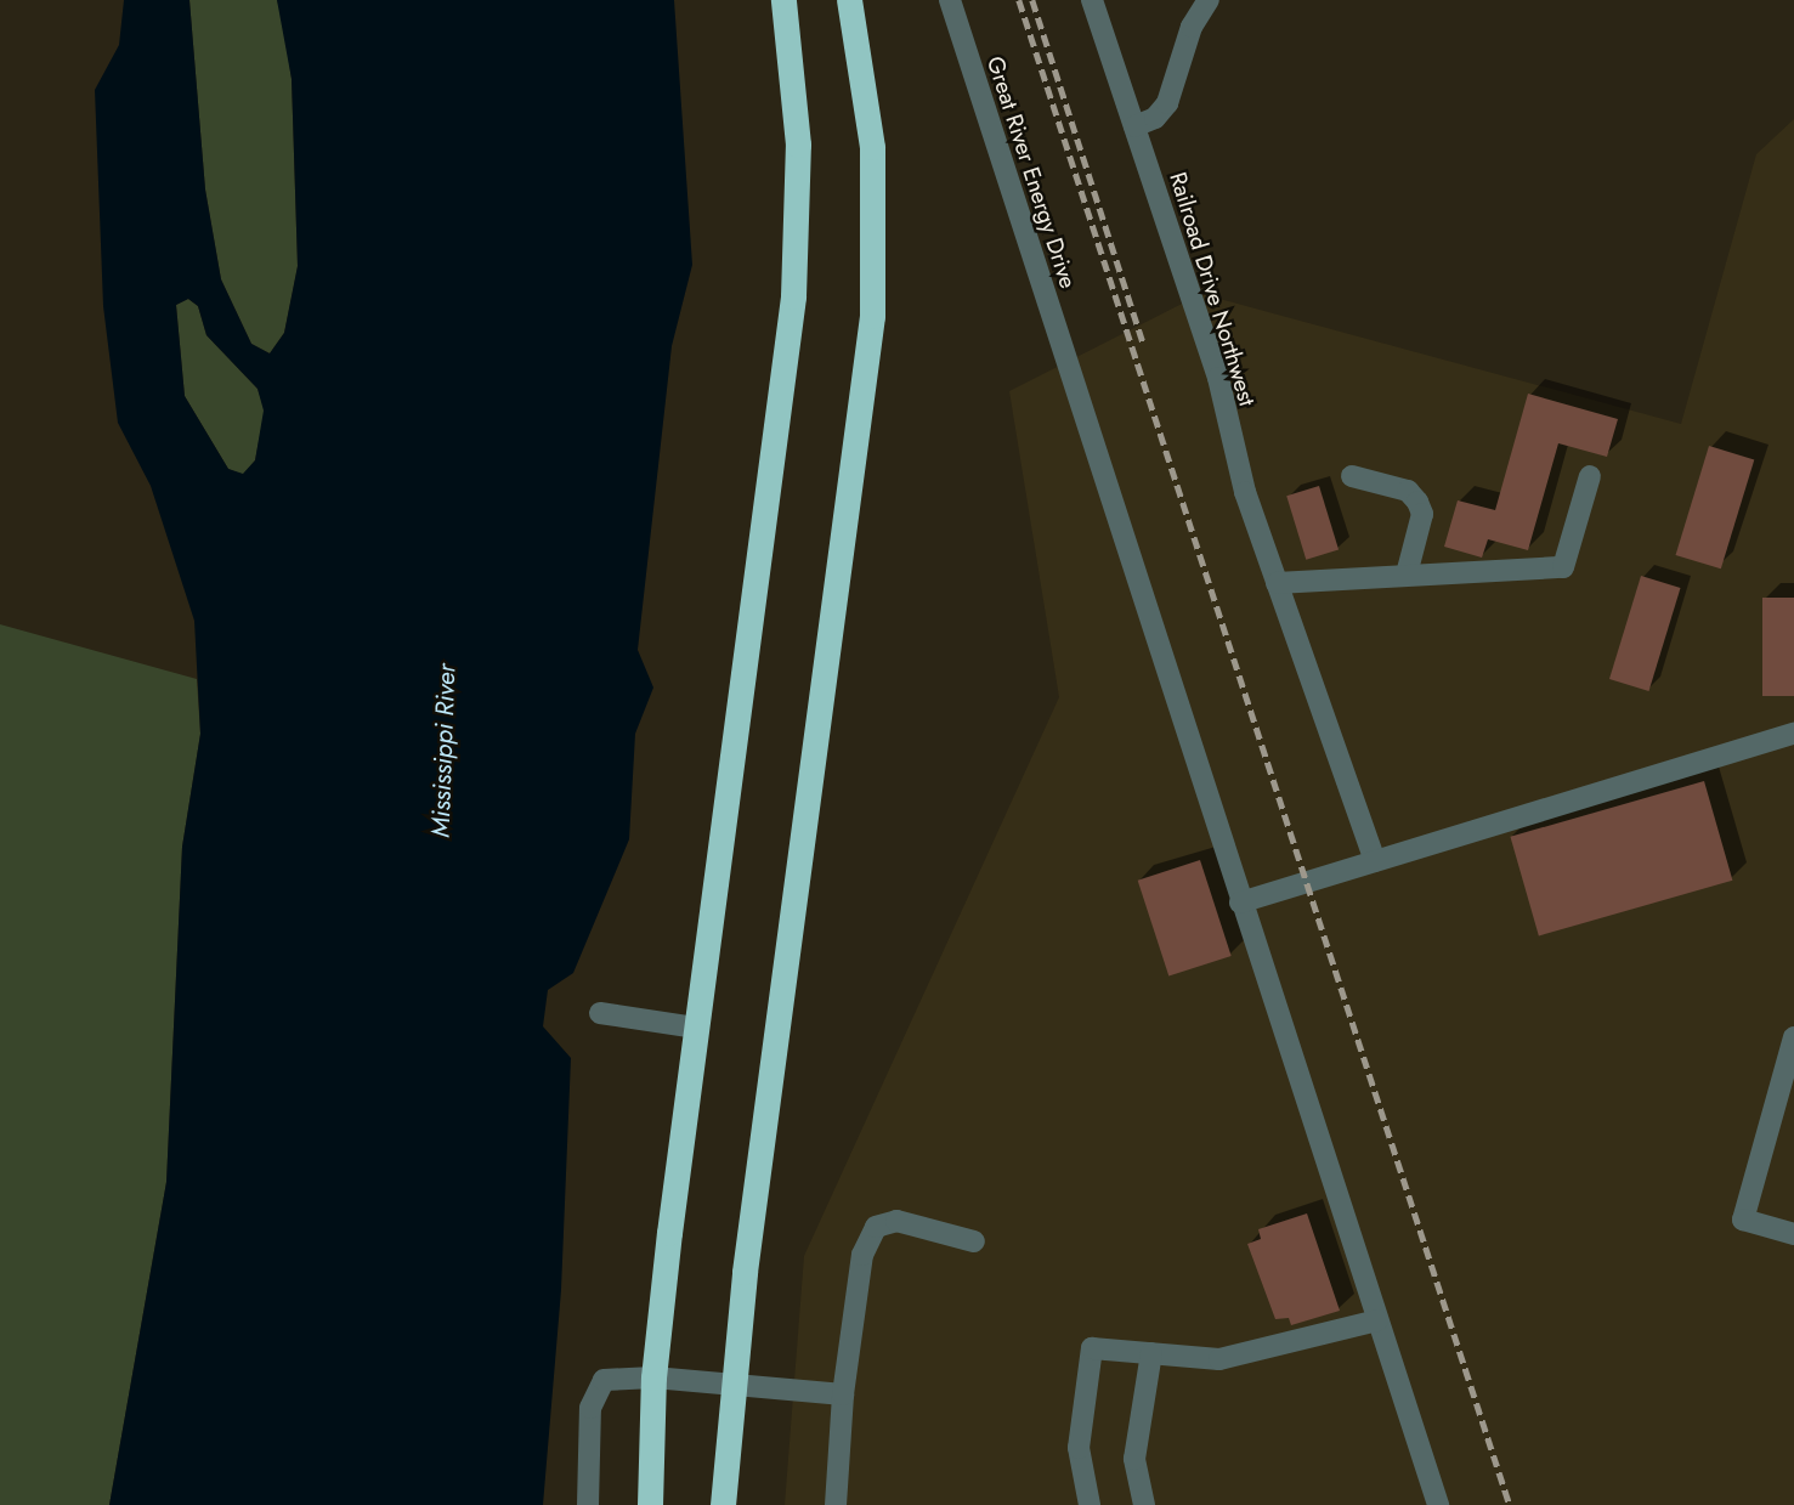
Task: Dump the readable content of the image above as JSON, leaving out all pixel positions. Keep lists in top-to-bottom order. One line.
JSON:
{"streets":{"street":["Great River Energy Drive","Railroad Drive Northwest"]},"water":["Mississippi River"]}
